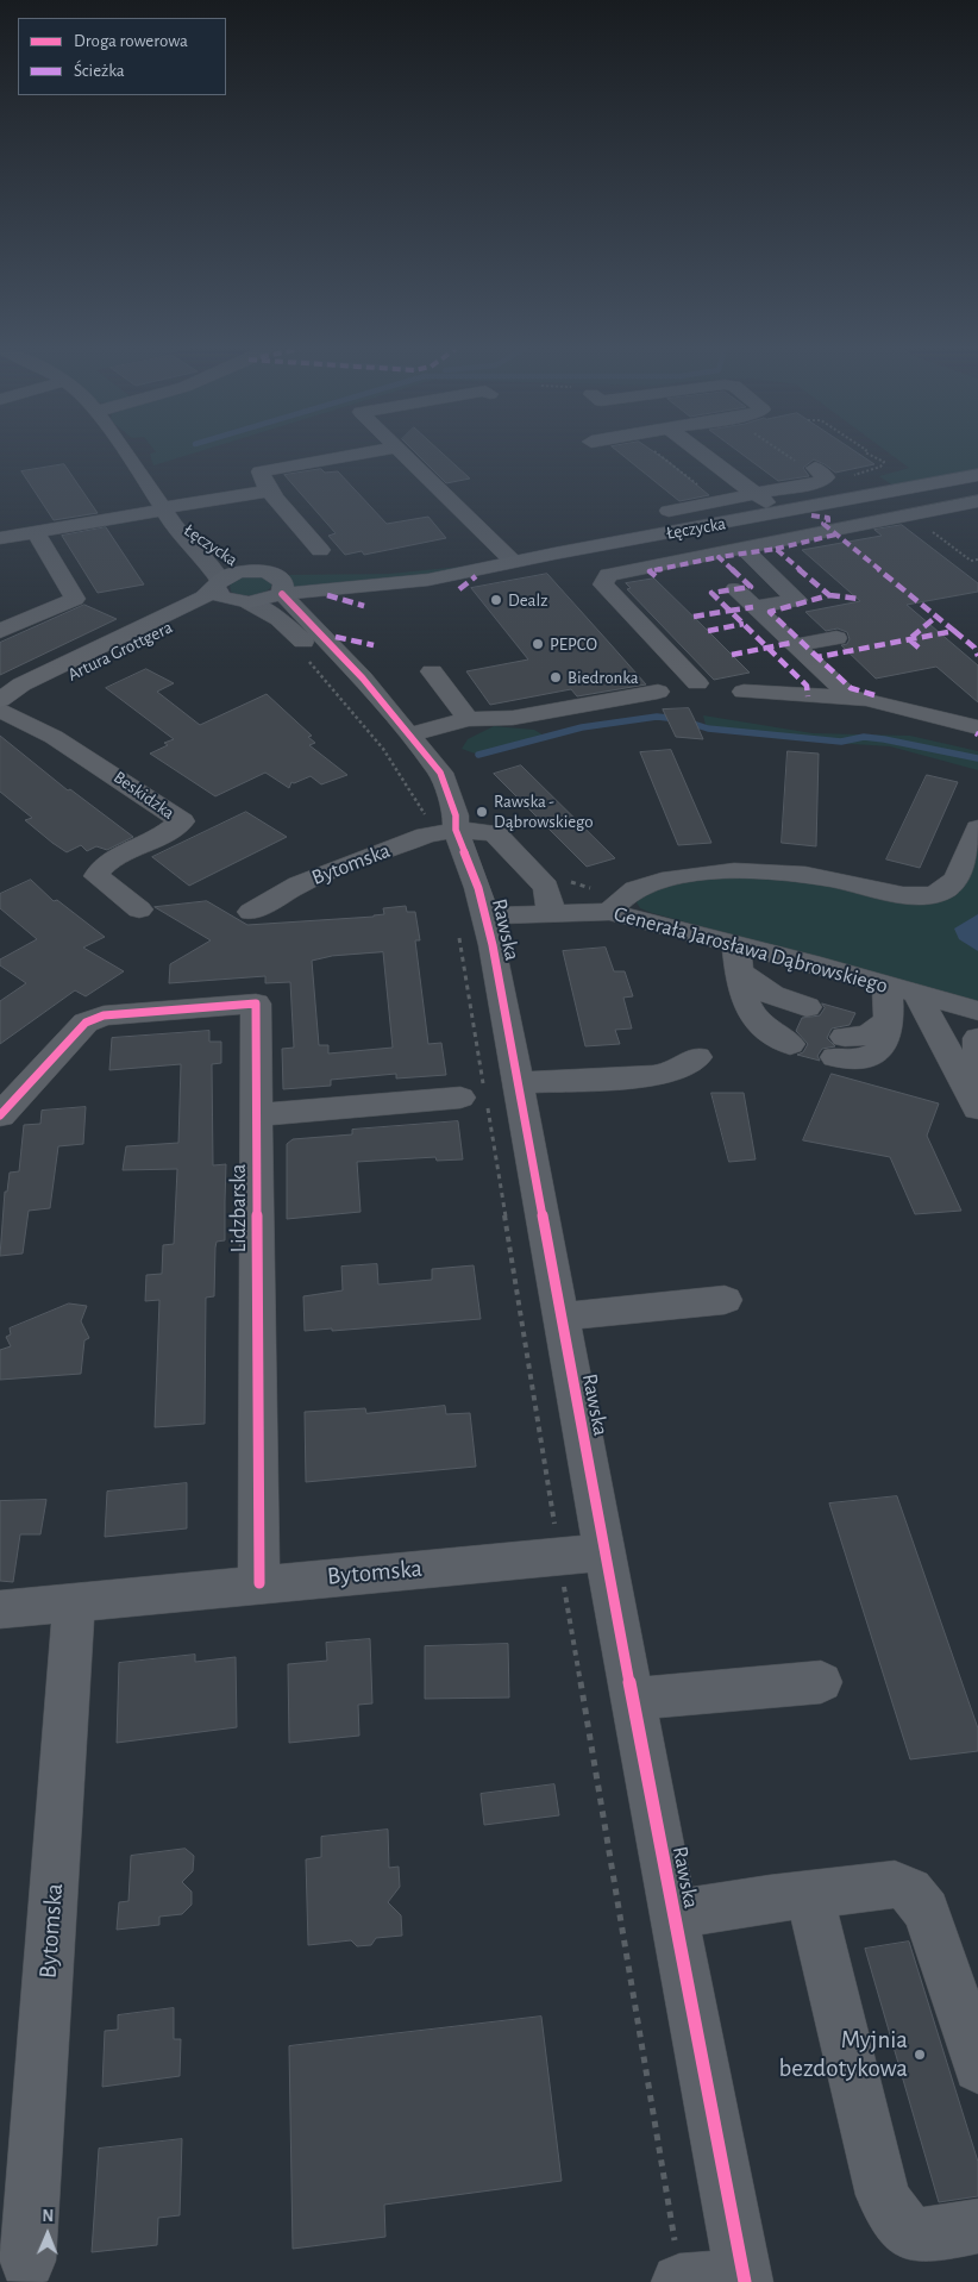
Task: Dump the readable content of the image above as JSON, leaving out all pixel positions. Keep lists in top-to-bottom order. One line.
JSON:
{"streets":{"main road":["Łęczycka","Artura Grottgera"],"street":["Beskidzka","Bytomska","Rawska","Generała Jarosława Dąbrowskiego","Lidzbarska"]},"crossings":[["Łęczycka","Artura Grottgera"],["Łęczycka","Rawska"],["Artura Grottgera","Rawska"],["Bytomska","Rawska"],["Bytomska","Lidzbarska"],["Rawska","Generała Jarosława Dąbrowskiego"]],"places":["Dealz","PEPCO","Biedronka","Rawska - Dąbrowskiego","Myjnia bezdotykowa"],"legend":["Droga rowerowa","Ścieżka"],"north":"top"}
